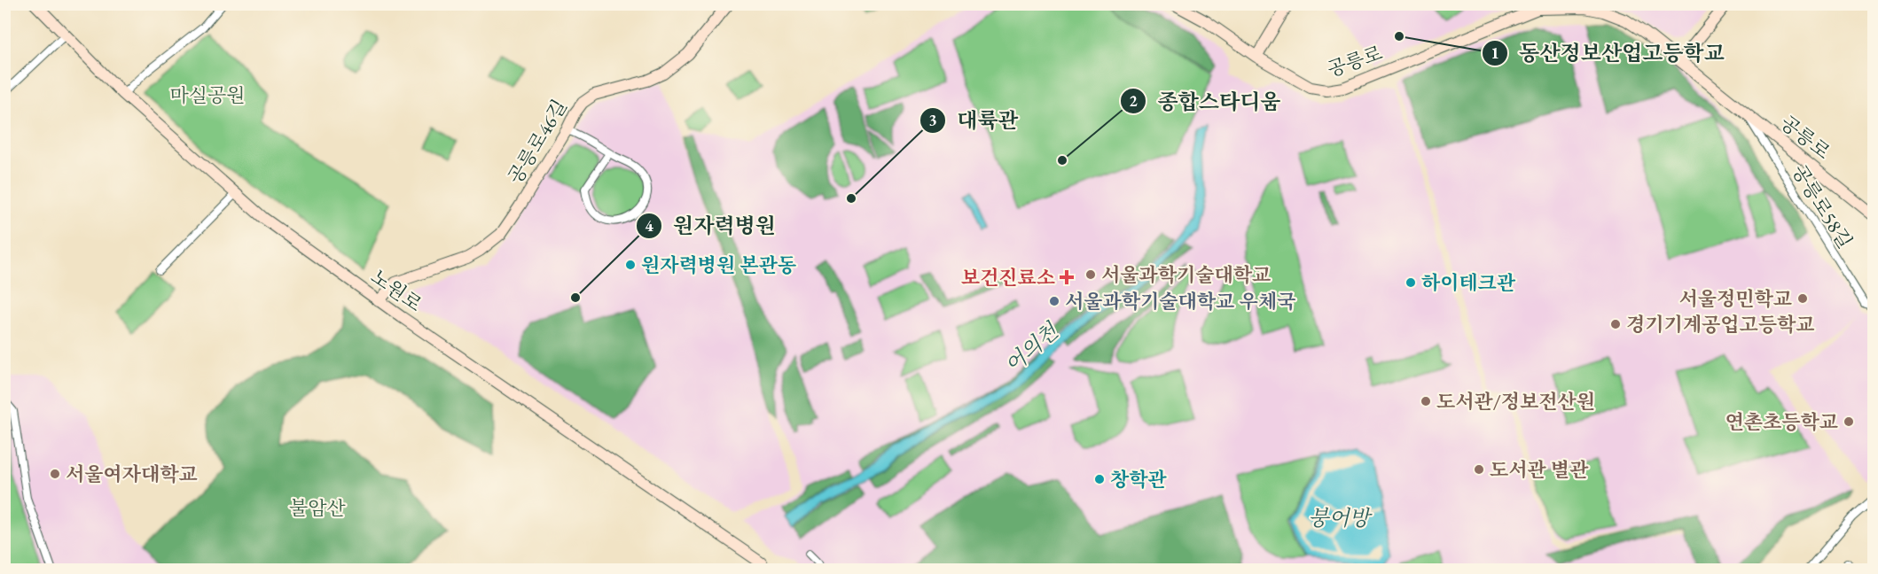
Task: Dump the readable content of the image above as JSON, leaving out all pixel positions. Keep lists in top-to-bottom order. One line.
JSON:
{"streets":{"street":["공릉로","공릉로46길","공릉로58길","노원로"]},"crossings":[["공릉로","공릉로58길"],["공릉로46길","노원로"]],"water":["어의천","붕어방"],"parks":["마실공원","불암산"],"places":{"other":["동산정보산업고등학교","종합스타디움","대륙관","원자력병원 본관동","서울과학기술대학교","하이테크관","원자력병원","서울정민학교","서울과학기술대학교 우체국","경기기계공업고등학교","도서관/정보전산원","연촌초등학교","도서관 별관","서울여자대학교","창학관"],"health":["보건진료소"]}}
